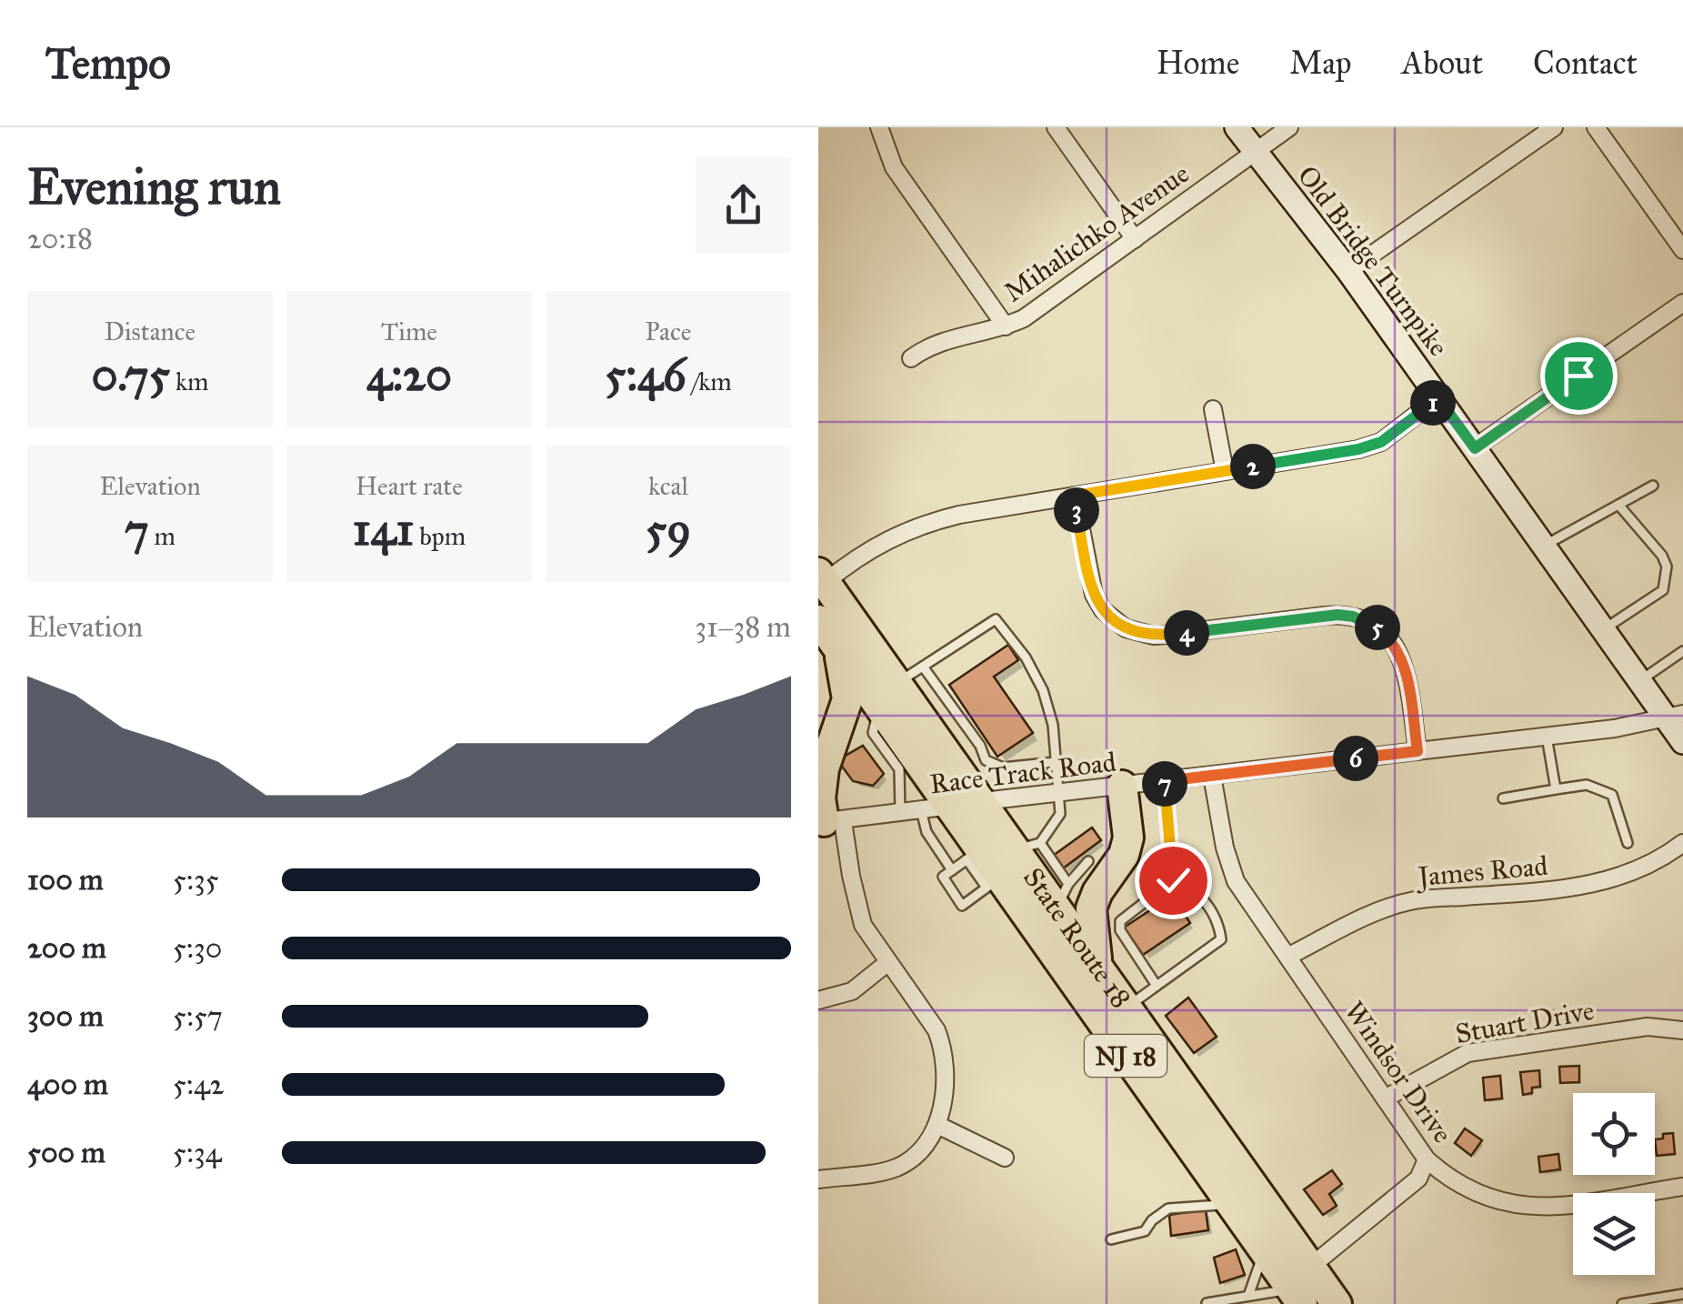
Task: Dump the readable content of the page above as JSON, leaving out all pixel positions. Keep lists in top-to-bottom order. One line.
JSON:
{"streets":{"highway":["State Route 18","NJ 18"],"street":["Mihalichko Avenue","Old Bridge Turnpike","Race Track Road","James Road","Stuart Drive","Windsor Drive"]},"crossings":[["Mihalichko Avenue","Old Bridge Turnpike"],["Old Bridge Turnpike","Race Track Road"],["Race Track Road","State Route 18"],["Race Track Road","Windsor Drive"],["James Road","Windsor Drive"],["Stuart Drive","Windsor Drive"]],"page":{"header":"Tempo","nav":["Home","Map","About","Contact"],"heading":["Evening run","20:18"],"stats":[["Distance","0.75 km"],["Time","4:20"],["Pace","5:46 /km"],["Elevation","7 m"],["Heart rate","141 bpm"],["kcal","59"]],"pins":["1","2","3","5","4","6","7"],"chart":["Elevation","31–38 m"],"list":[{"name":"100 m","note":"5:35"},{"name":"200 m","note":"5:30"},{"name":"300 m","note":"5:57"},{"name":"400 m","note":"5:42"},{"name":"500 m","note":"5:34"}]}}
